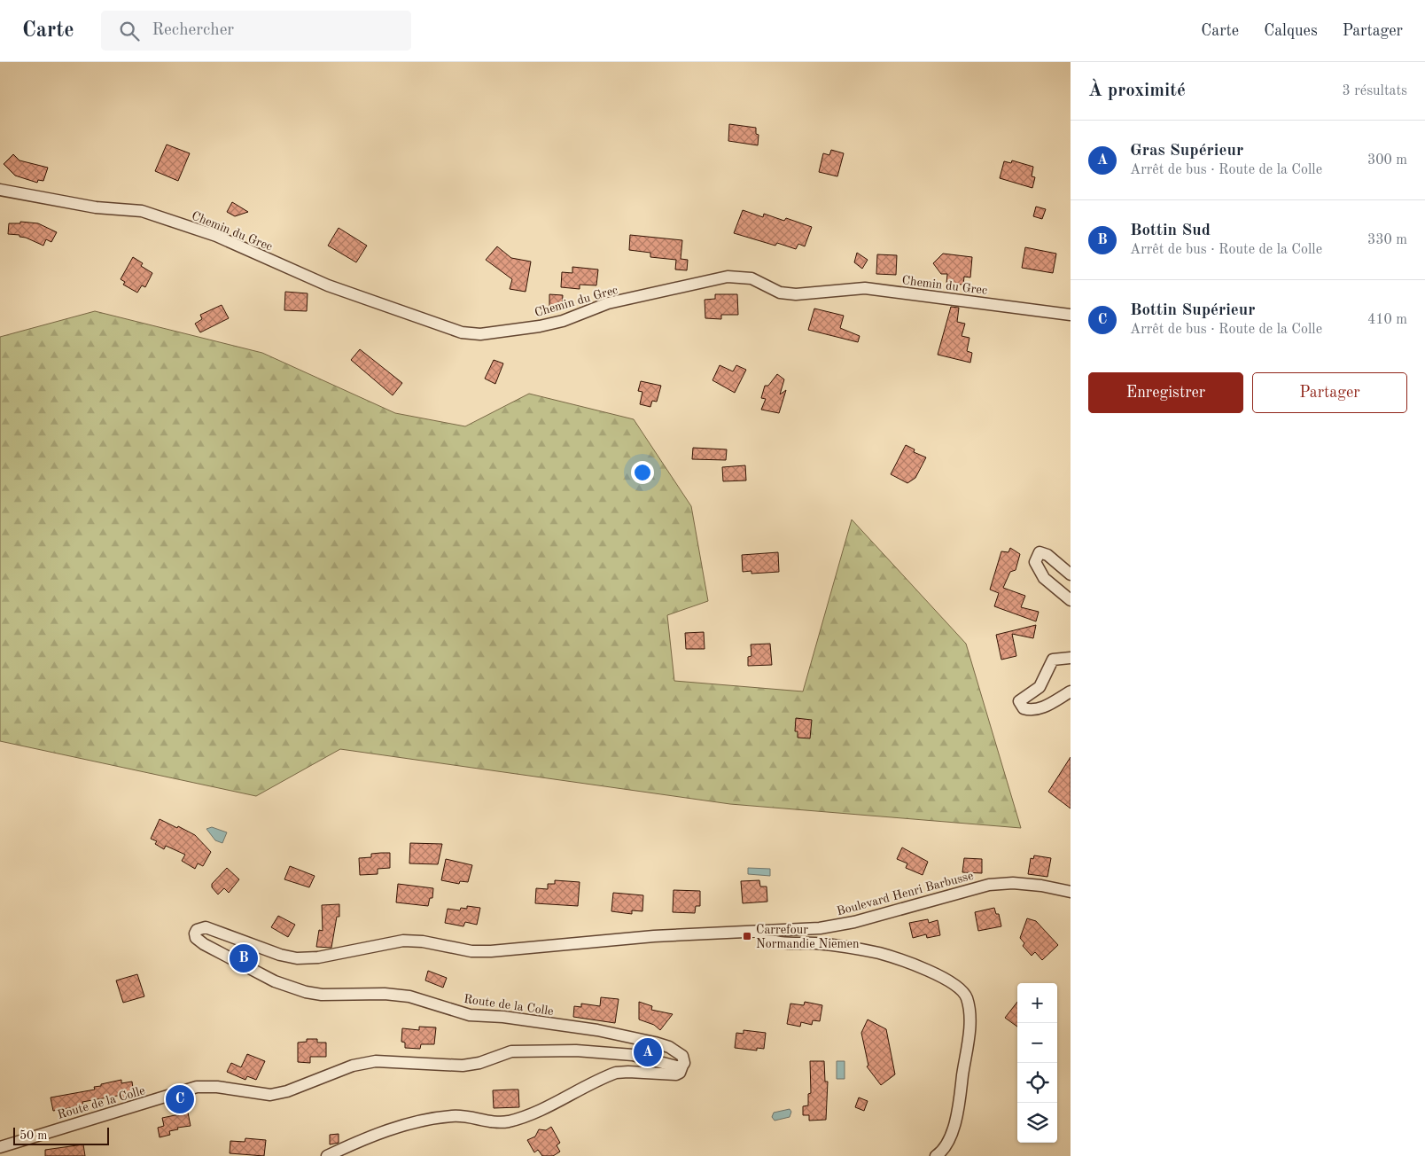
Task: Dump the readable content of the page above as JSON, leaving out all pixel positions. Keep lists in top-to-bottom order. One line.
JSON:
{"streets":{"street":["Chemin du Grec","Boulevard Henri Barbusse","Route de la Colle"]},"crossings":[["Boulevard Henri Barbusse","Route de la Colle"]],"places":{"transit":["Carrefour Normandie Niemen"]},"scale_bar":"50 m","page":{"header":"Carte","search":"Rechercher","nav":["Carte","Calques","Partager"],"heading":["À proximité","3 résultats"],"list":[{"mark":"A","name":"Gras Supérieur","note":"Arrêt de bus · Route de la Colle","value":"300 m"},{"mark":"B","name":"Bottin Sud","note":"Arrêt de bus · Route de la Colle","value":"330 m"},{"mark":"C","name":"Bottin Supérieur","note":"Arrêt de bus · Route de la Colle","value":"410 m"}],"buttons":["Enregistrer","Partager"],"pins":["B","A","C"],"map_buttons":["+","−"],"scale":"50 m"}}
